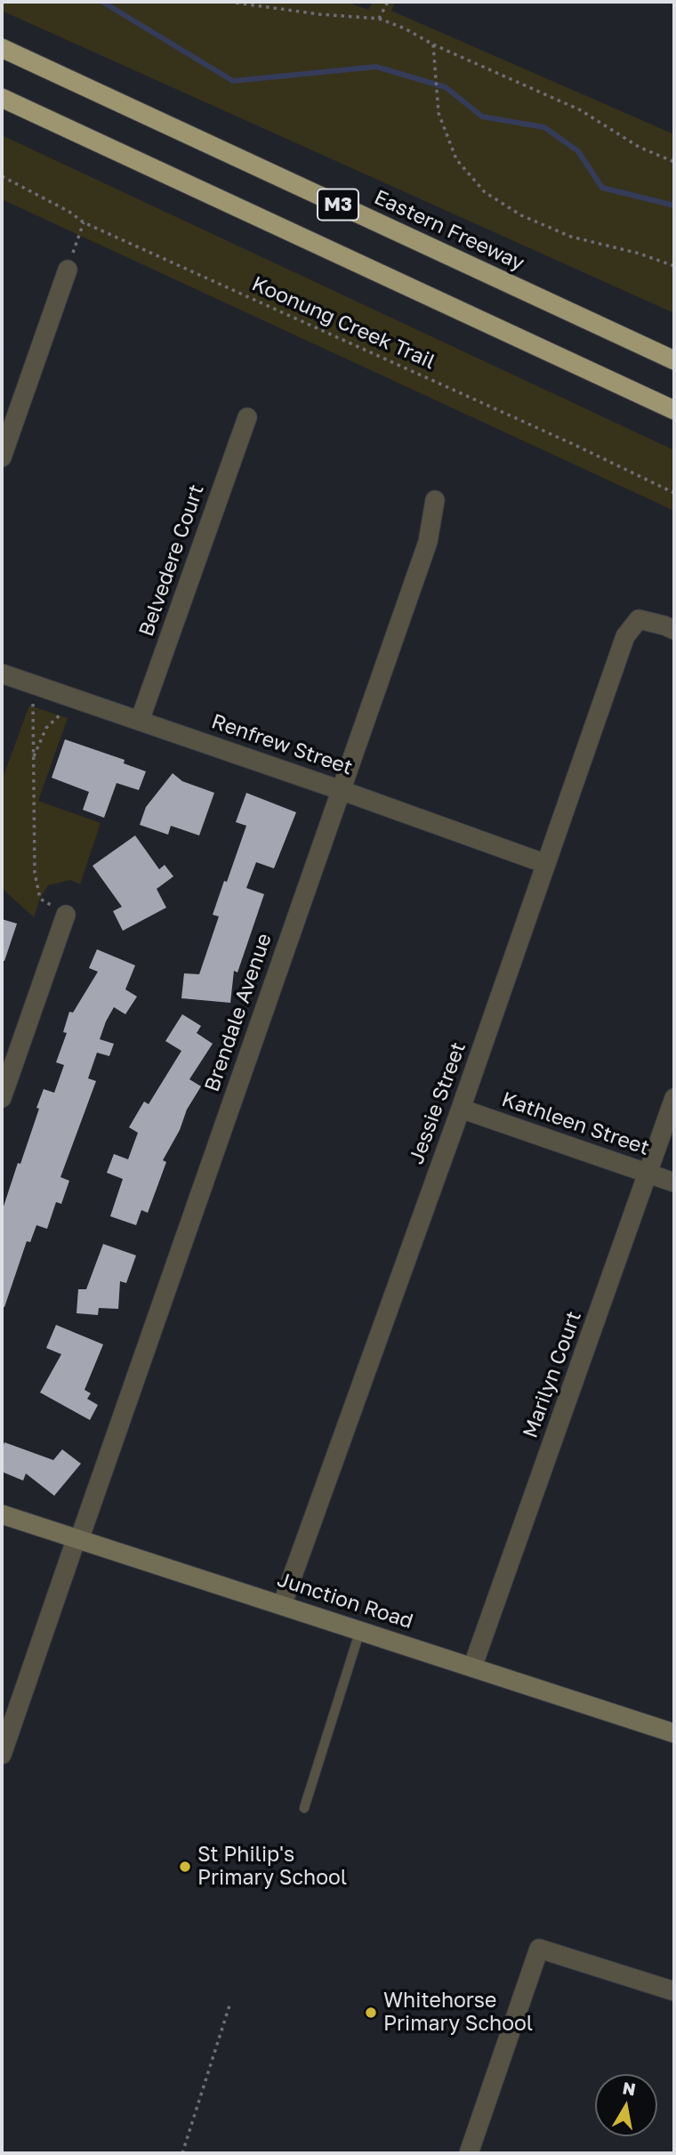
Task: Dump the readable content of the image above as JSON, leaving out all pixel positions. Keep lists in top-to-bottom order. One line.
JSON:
{"streets":{"highway":["M3","Eastern Freeway"],"street":["Belvedere Court","Renfrew Street","Brendale Avenue","Jessie Street","Kathleen Street","Marilyn Court","Junction Road"],"path":["Koonung Creek Trail"]},"crossings":[["Belvedere Court","Renfrew Street"],["Renfrew Street","Brendale Avenue"],["Renfrew Street","Jessie Street"],["Brendale Avenue","Junction Road"],["Jessie Street","Kathleen Street"],["Jessie Street","Junction Road"],["Kathleen Street","Marilyn Court"],["Marilyn Court","Junction Road"]],"places":["St Philip's Primary School","Whitehorse Primary School"],"north":"top"}
